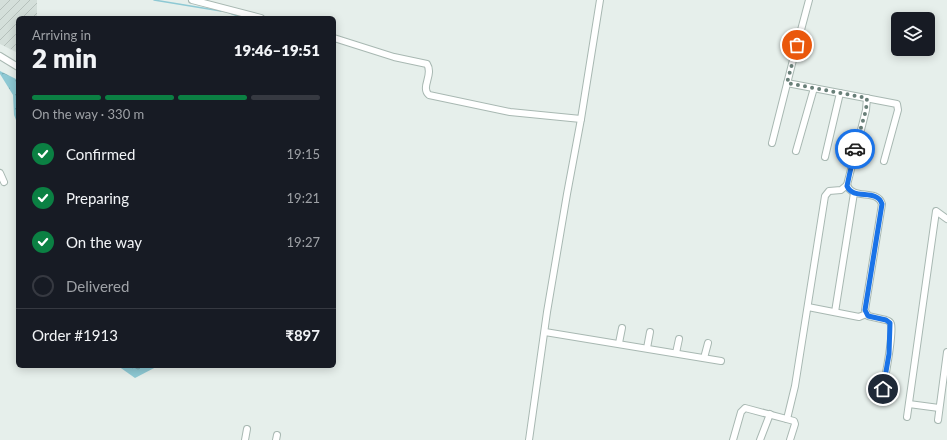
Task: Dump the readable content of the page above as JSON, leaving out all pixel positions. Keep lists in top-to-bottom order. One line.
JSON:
{"page":{"heading":["2 min","Arriving in","19:46–19:51"],"panel":["Order #1913","₹897"],"bar":"On the way · 330 m","list":[["Confirmed","19:15"],["Preparing","19:21"],["On the way","19:27"],"Delivered"]}}
